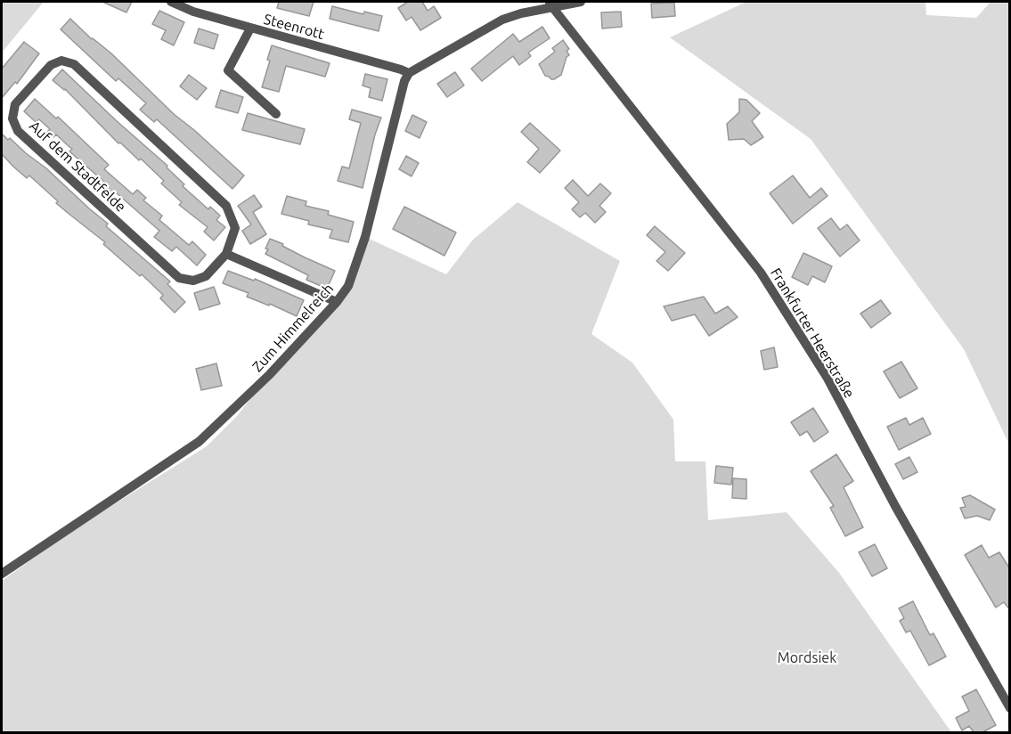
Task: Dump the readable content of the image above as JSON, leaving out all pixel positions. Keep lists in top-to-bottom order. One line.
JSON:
{"streets":{"street":["Steenrott","Auf dem Stadtfelde","Zum Himmelreich","Frankfurter Heerstraße"]},"crossings":[["Steenrott","Zum Himmelreich"]],"parks":["Mordsiek"]}
